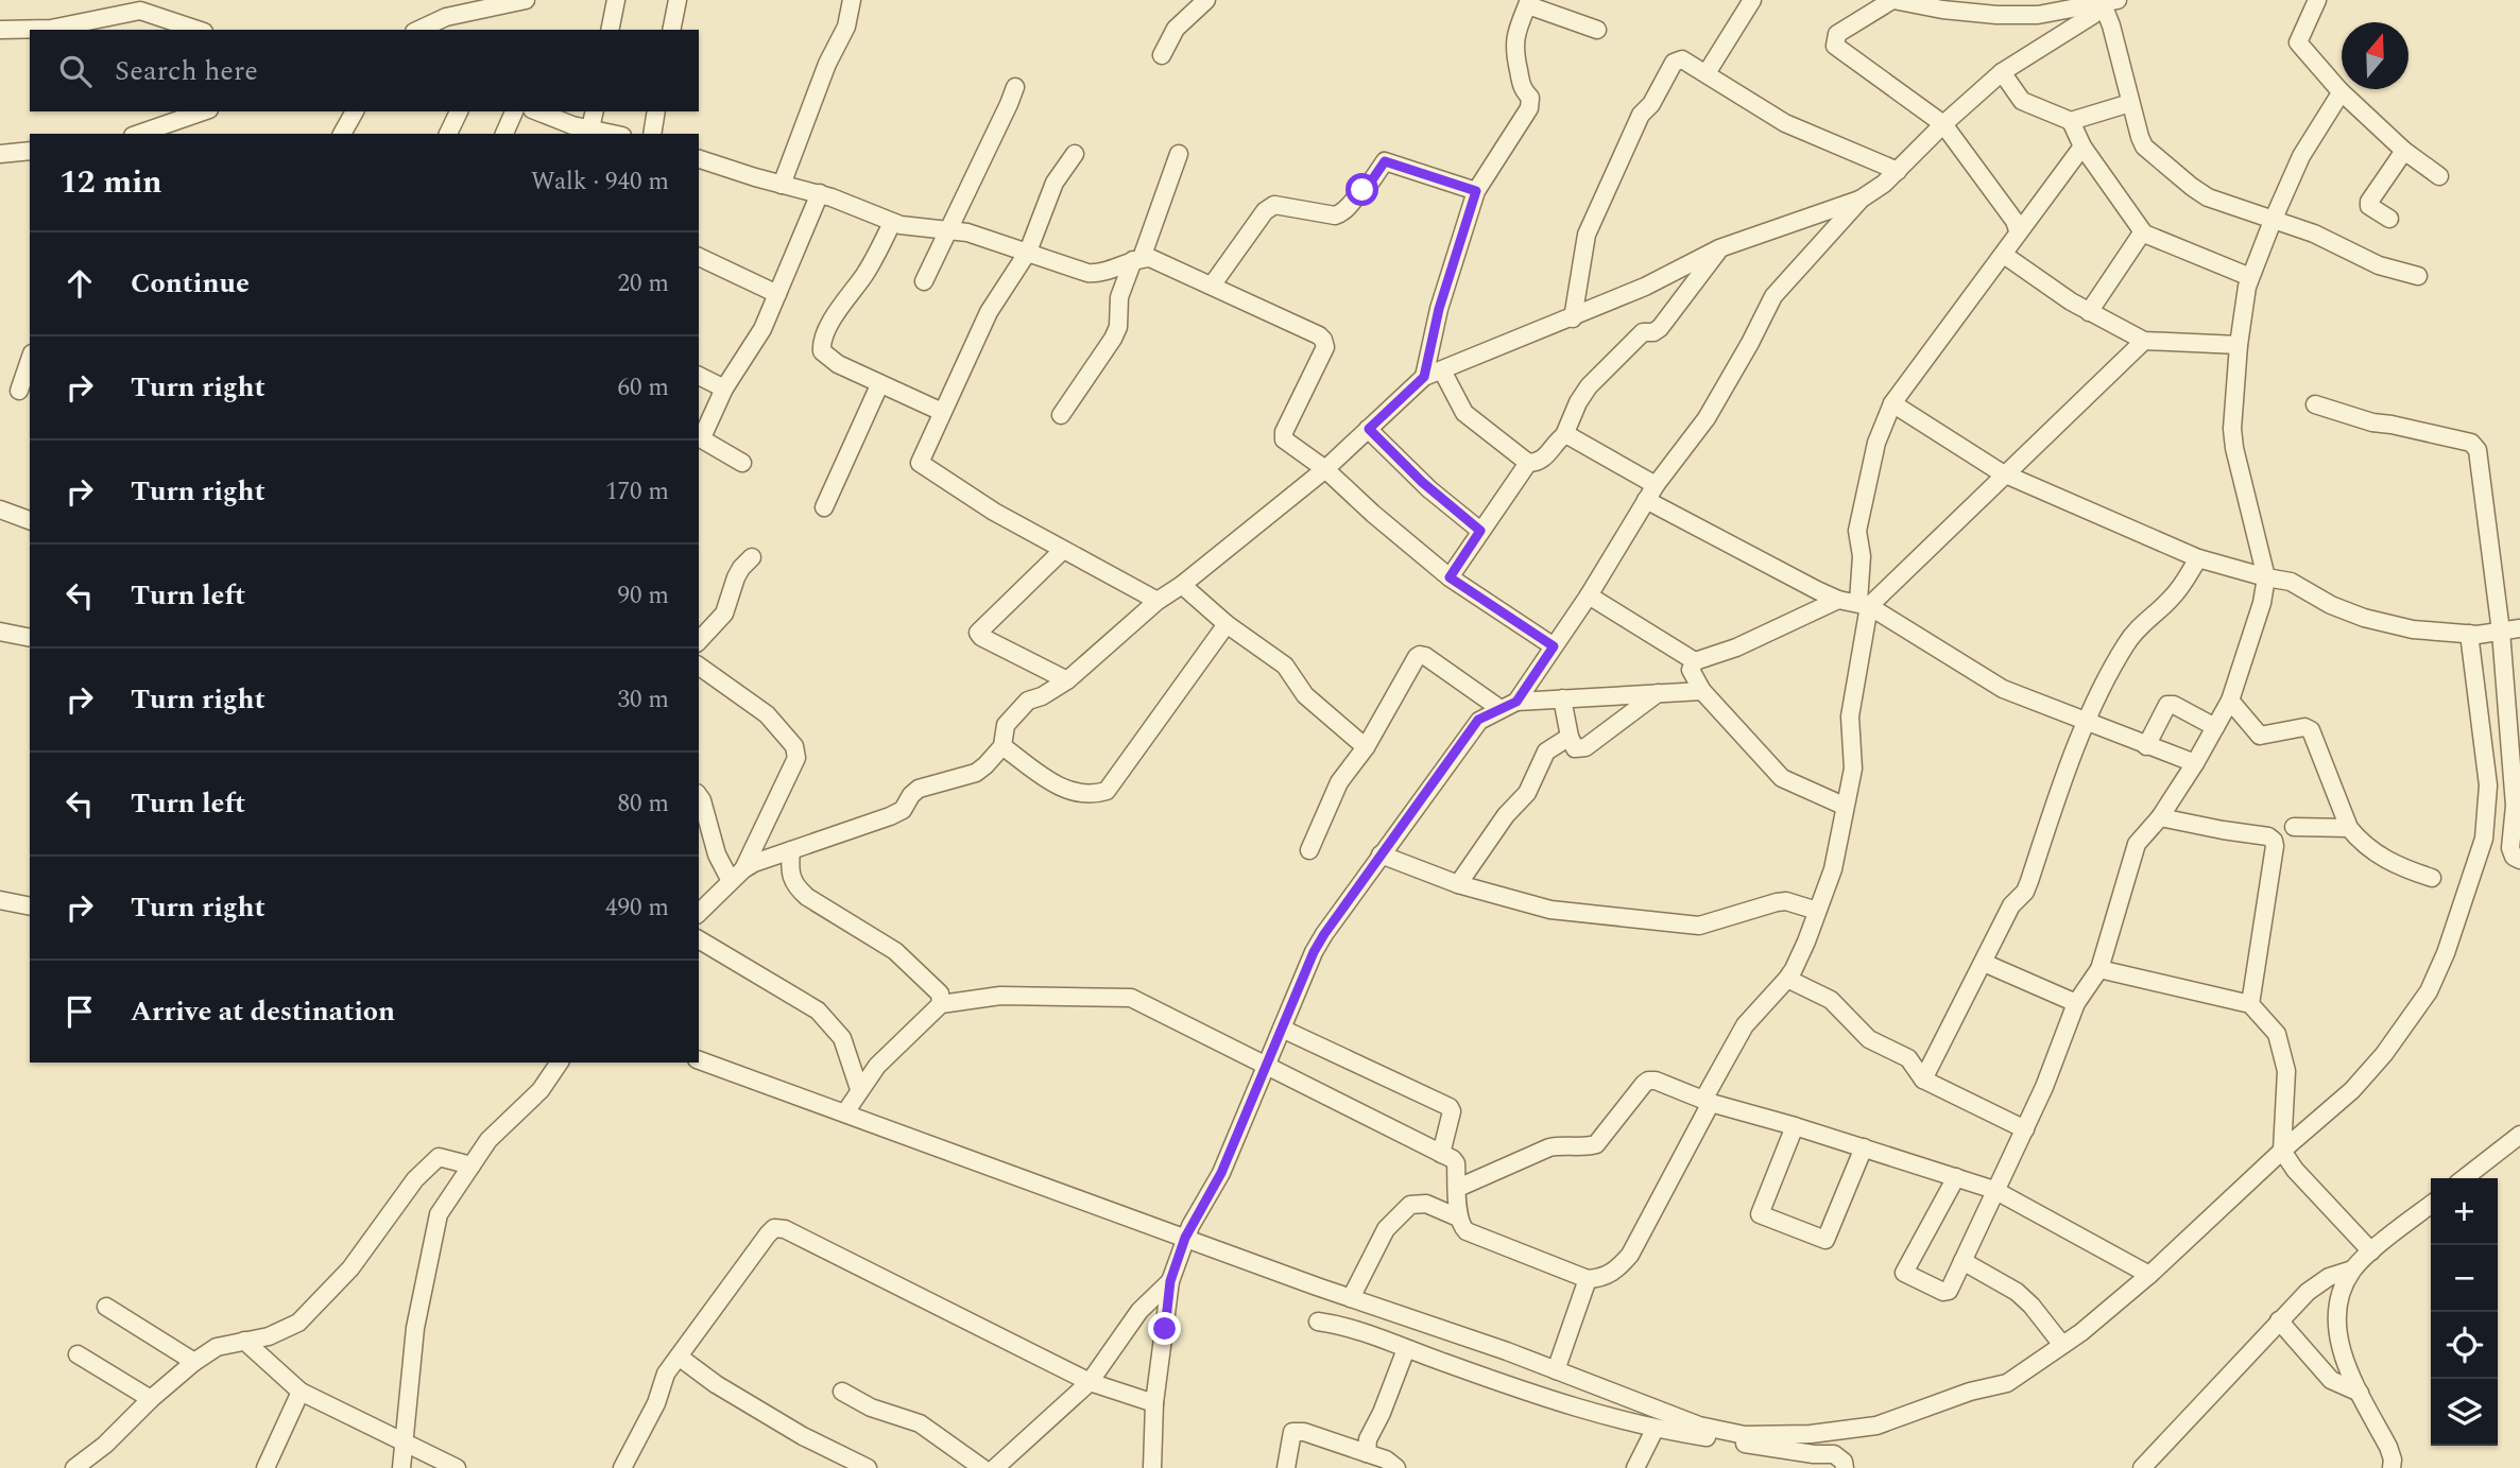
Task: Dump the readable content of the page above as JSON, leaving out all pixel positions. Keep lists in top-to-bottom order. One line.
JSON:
{"north":"top","page":{"search":"Search here","heading":["12 min","Walk · 940 m"],"list":[["Continue","20 m"],["Turn right","60 m"],["Turn right","170 m"],["Turn left","90 m"],["Turn right","30 m"],["Turn left","80 m"],["Turn right","490 m"],"Arrive at destination"],"map_buttons":["+","−"]}}
